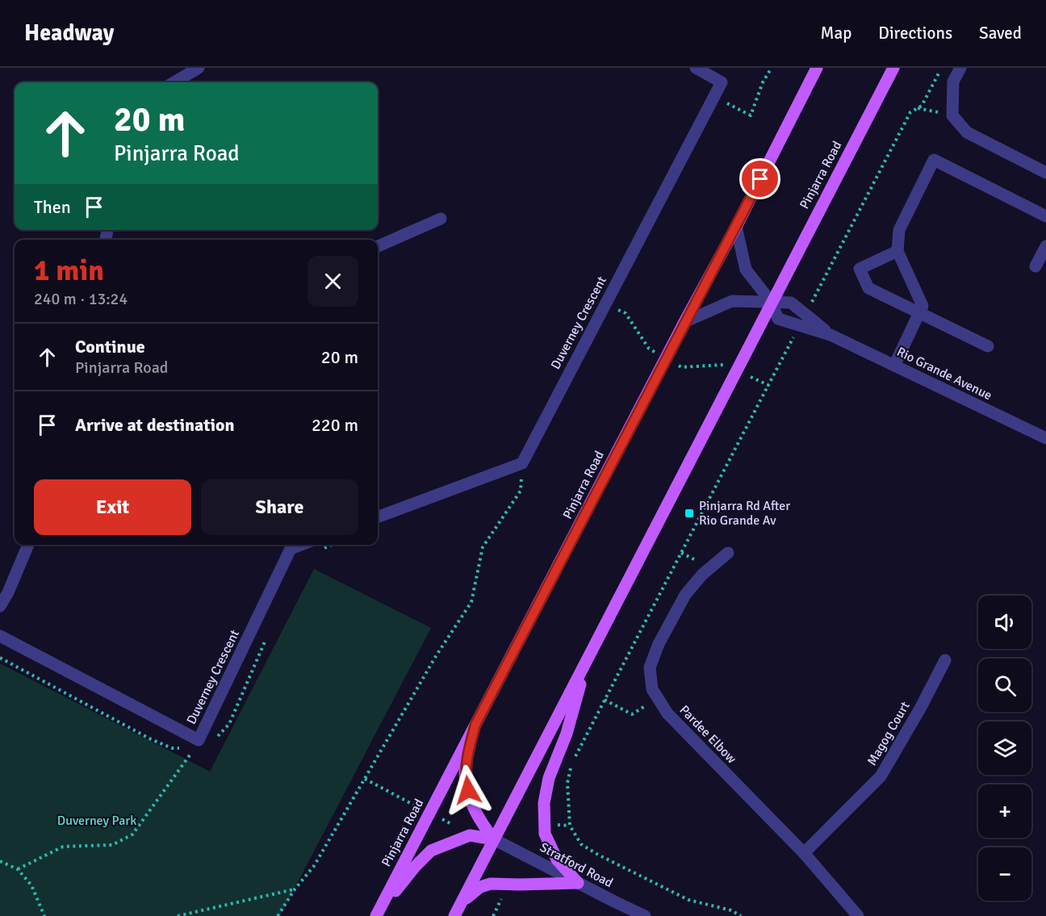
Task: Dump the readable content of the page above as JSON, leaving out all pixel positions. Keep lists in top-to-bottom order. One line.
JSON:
{"streets":{"main road":["Pinjarra Road"],"street":["Duverney Crescent","Rio Grande Avenue","Magog Court","Pardee Elbow","Stratford Road"]},"crossings":[["Pinjarra Road","Rio Grande Avenue"],["Pinjarra Road","Stratford Road"],["Magog Court","Pardee Elbow"]],"parks":["Duverney Park"],"places":{"transit":["Pinjarra Rd After Rio Grande Av"]},"page":{"header":"Headway","nav":["Map","Directions","Saved"],"turn":["20 m","Pinjarra Road"],"then":"Then","heading":["1 min","240 m · 13:24"],"list":[{"name":"Continue","note":"Pinjarra Road","value":"20 m"},{"name":"Arrive at destination","value":"220 m"}],"buttons":["Exit","Share"],"map_buttons":["+","−"]}}
